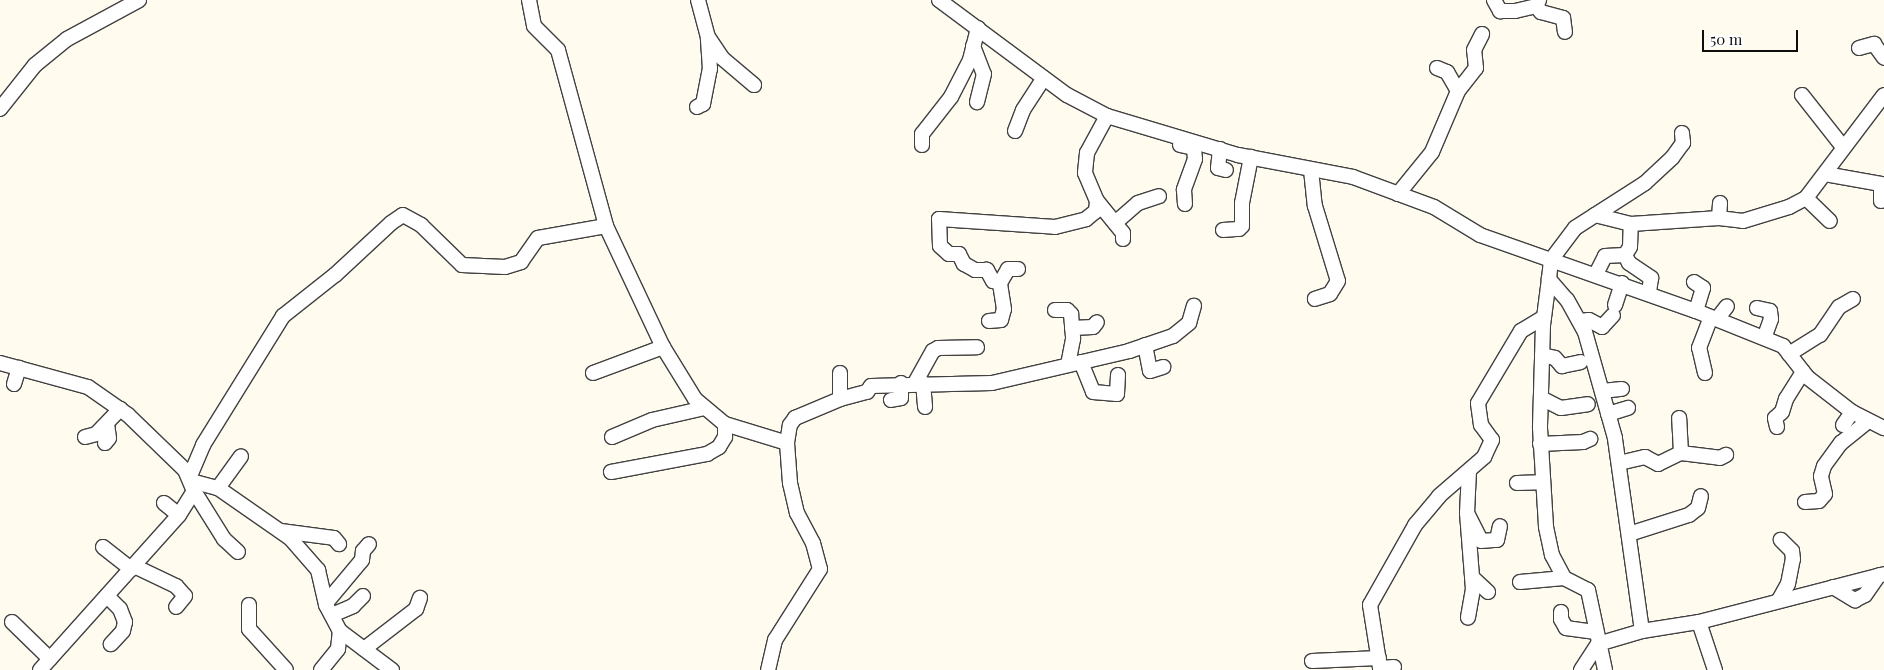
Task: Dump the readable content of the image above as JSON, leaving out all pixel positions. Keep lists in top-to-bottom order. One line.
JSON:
{"scale_bar":"50 m"}
